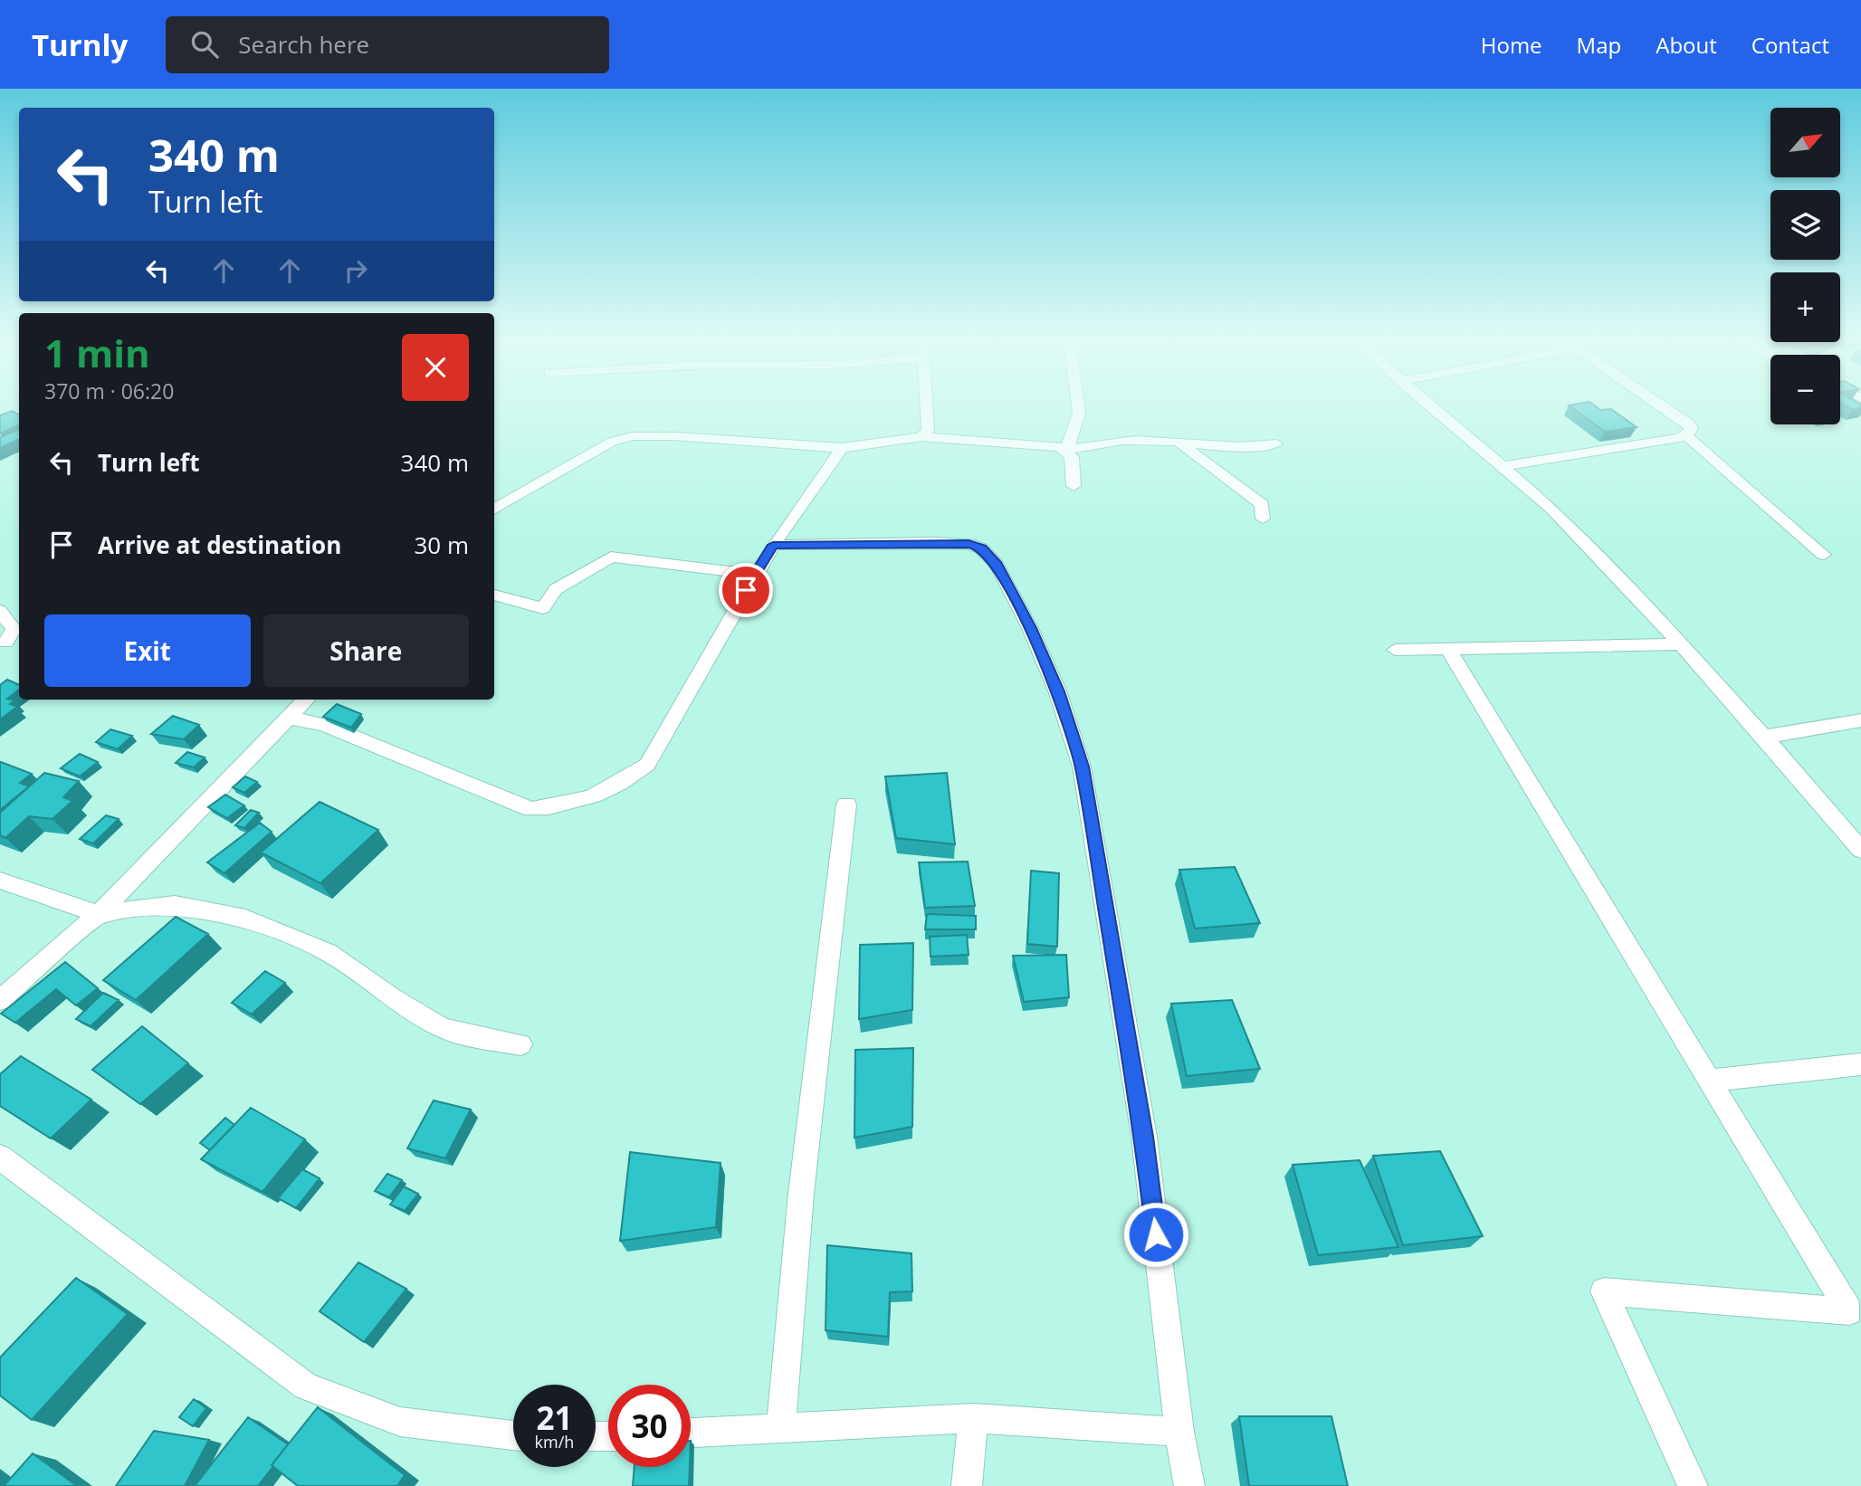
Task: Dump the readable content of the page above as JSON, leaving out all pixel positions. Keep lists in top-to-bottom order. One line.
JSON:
{"north":"top right","page":{"header":"Turnly","search":"Search here","nav":["Home","Map","About","Contact"],"map_buttons":["+","−"],"turn":["340 m","Turn left"],"heading":["1 min","370 m · 06:20"],"list":[{"name":"Turn left","value":"340 m"},{"name":"Arrive at destination","value":"30 m"}],"buttons":["Exit","Share"],"speed":"21 km/h","limit":"30"}}
